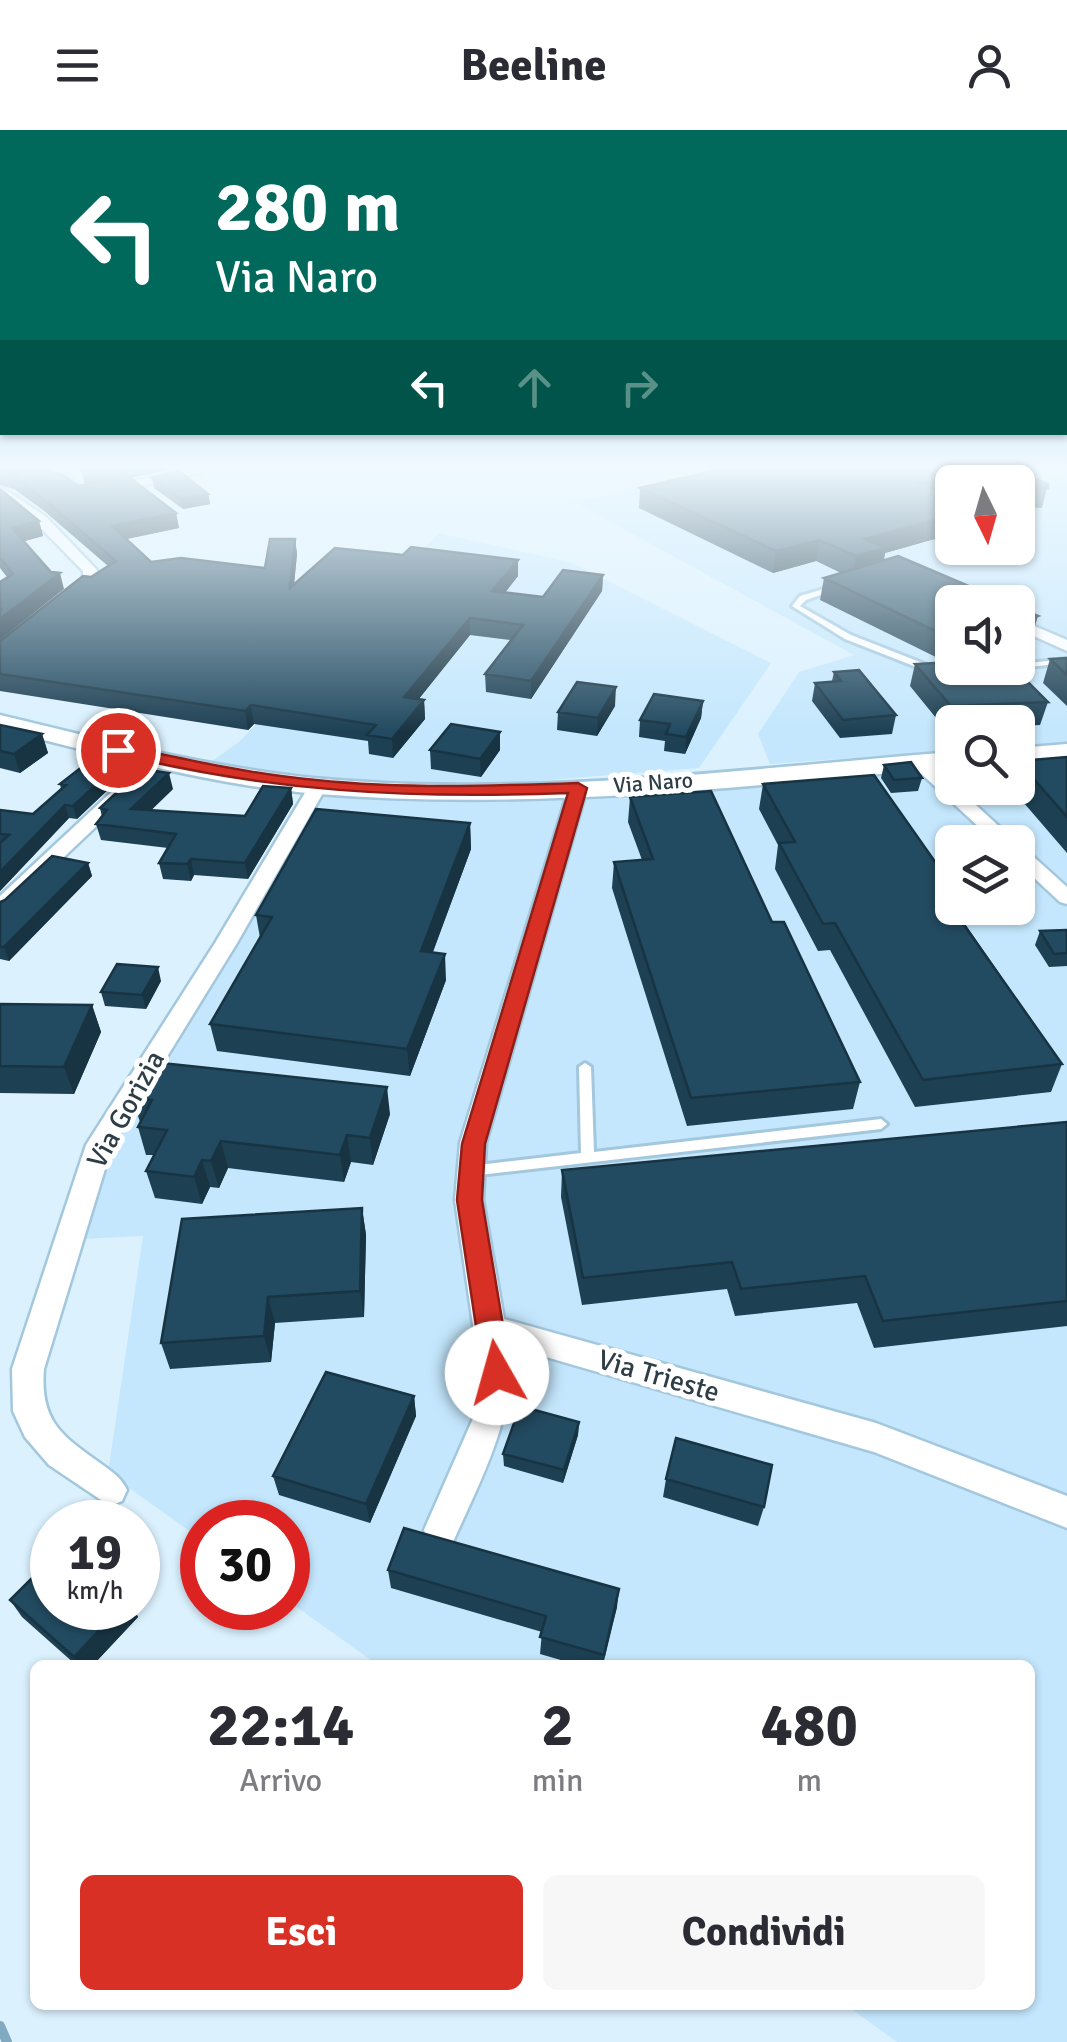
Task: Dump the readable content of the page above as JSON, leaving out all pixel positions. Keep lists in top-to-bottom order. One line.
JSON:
{"streets":{"street":["Via Naro","Via Gorizia","Via Trieste"]},"crossings":[["Via Naro","Via Gorizia"]],"north":"bottom","page":{"header":"Beeline","turn":["280 m","Via Naro"],"speed":"19 km/h","limit":"30","eta":["22:14","Arrivo","2","min","480","m"],"buttons":["Esci","Condividi"]}}
